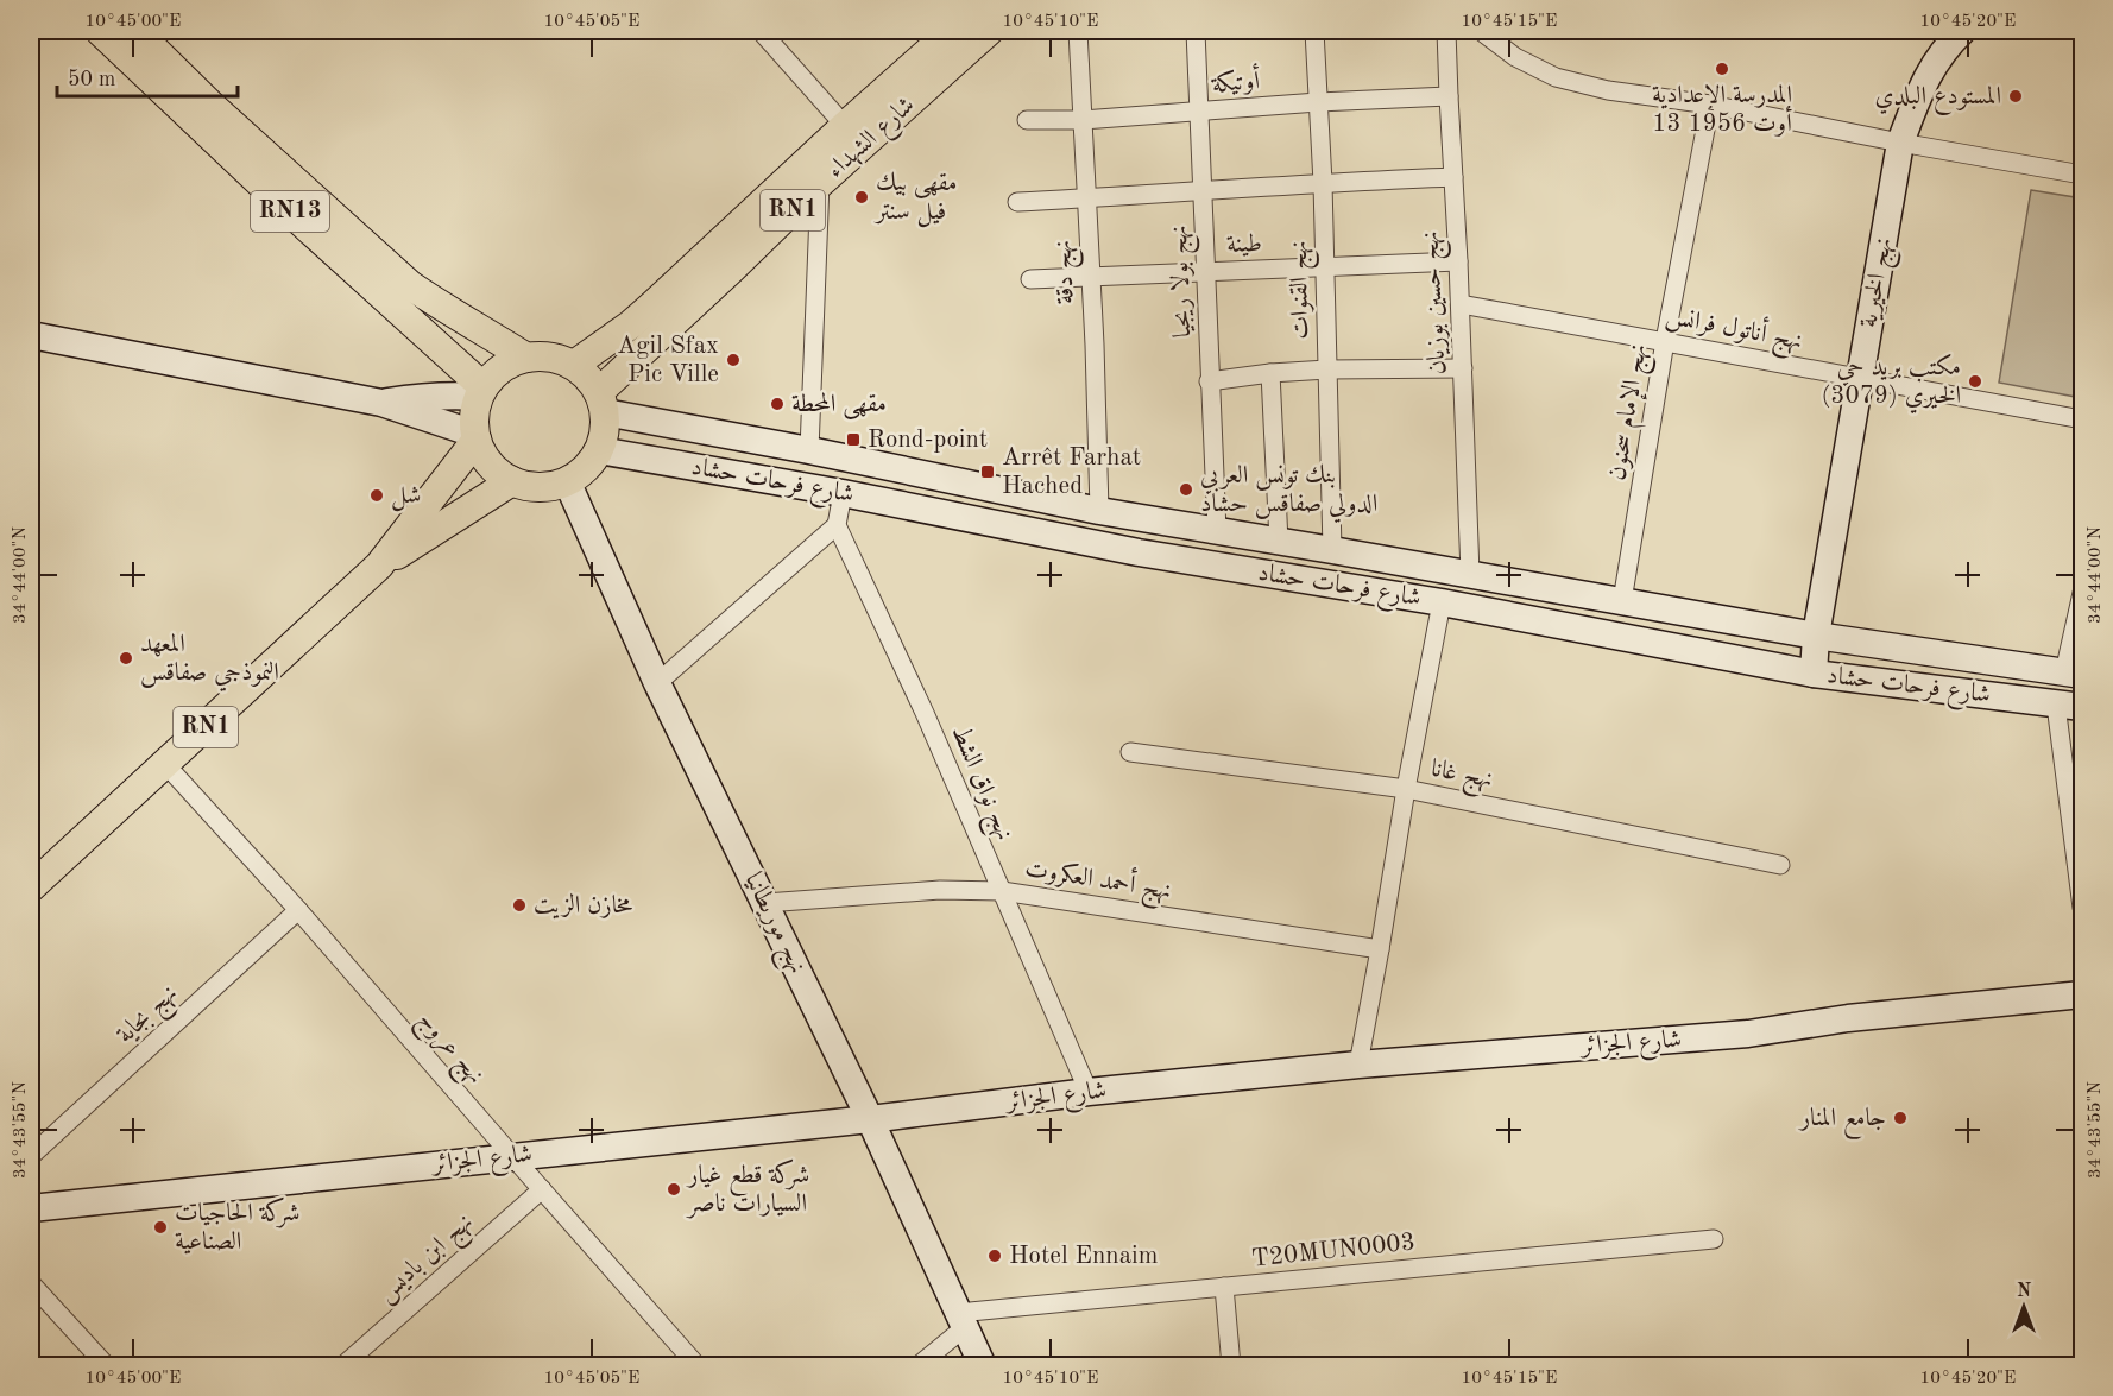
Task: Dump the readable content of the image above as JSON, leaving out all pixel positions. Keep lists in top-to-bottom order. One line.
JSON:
{"streets":{"main road":["شارع الشهداء","RN1","RN13"],"street":["أوتيكة","طينة","نهج دقة","نهج بولا ريجيا","نهج الخيرية","نهج القنوات","نهج حسين بوزيان","نهج أناتول فرانس","نهج الإمام سحنون","شارع فرحات حشاد","نهج غانا","نهج نواق الشط","نهج أحمد العكروت","نهج موريطانيا","نهج بجاية","شارع الجزائر","نهج عروج","T20MUN0003","نهج ابن باديس"]},"crossings":[["أوتيكة","نهج دقة"],["أوتيكة","نهج بولا ريجيا"],["أوتيكة","نهج القنوات"],["أوتيكة","نهج حسين بوزيان"],["شارع الشهداء","RN1"],["شارع الشهداء","RN13"],["شارع الشهداء","شارع فرحات حشاد"],["شارع الشهداء","نهج موريطانيا"],["RN1","RN13"],["RN1","شارع فرحات حشاد"],["RN1","نهج موريطانيا"],["RN1","نهج عروج"],["RN13","شارع فرحات حشاد"],["RN13","نهج موريطانيا"],["طينة","نهج دقة"],["طينة","نهج بولا ريجيا"],["طينة","نهج القنوات"],["طينة","نهج حسين بوزيان"],["نهج دقة","شارع فرحات حشاد"],["نهج بولا ريجيا","شارع فرحات حشاد"],["نهج الخيرية","نهج أناتول فرانس"],["نهج الخيرية","شارع فرحات حشاد"],["نهج القنوات","شارع فرحات حشاد"],["نهج حسين بوزيان","نهج أناتول فرانس"],["نهج حسين بوزيان","شارع فرحات حشاد"],["نهج أناتول فرانس","نهج الإمام سحنون"],["نهج الإمام سحنون","شارع فرحات حشاد"],["شارع فرحات حشاد","نهج موريطانيا"],["نهج نواق الشط","نهج أحمد العكروت"],["نهج نواق الشط","شارع الجزائر"],["نهج أحمد العكروت","نهج موريطانيا"],["نهج موريطانيا","شارع الجزائر"],["نهج موريطانيا","T20MUN0003"],["نهج بجاية","نهج عروج"],["شارع الجزائر","نهج عروج"],["نهج عروج","نهج ابن باديس"]],"places":{"other":["المدرسة الإعدادية 13 أوت 1956","المستودع البلدي","مقهى بيك فيل سنتر","Agil Sfax Pic Ville","مكتب بريد حي الخيري (3079)","مقهى المحطة","بنك تونس العربي الدولي صفاقس حشاد","شل","المعهد النموذجي صفاقس","مخازن الزيت","جامع المنار","شركة قطع غيار السيارات ناصر","شركة الحاجيات الصناعية","Hotel Ennaim"],"transit":["Rond-point","Arrêt Farhat Hached"]},"scale_bar":"50 m","north":"top","coordinates":["10°45'00\"E","10°45'05\"E","10°45'10\"E","10°45'15\"E","10°45'20\"E","34°44'00\"N","34°43'55\"N"]}
